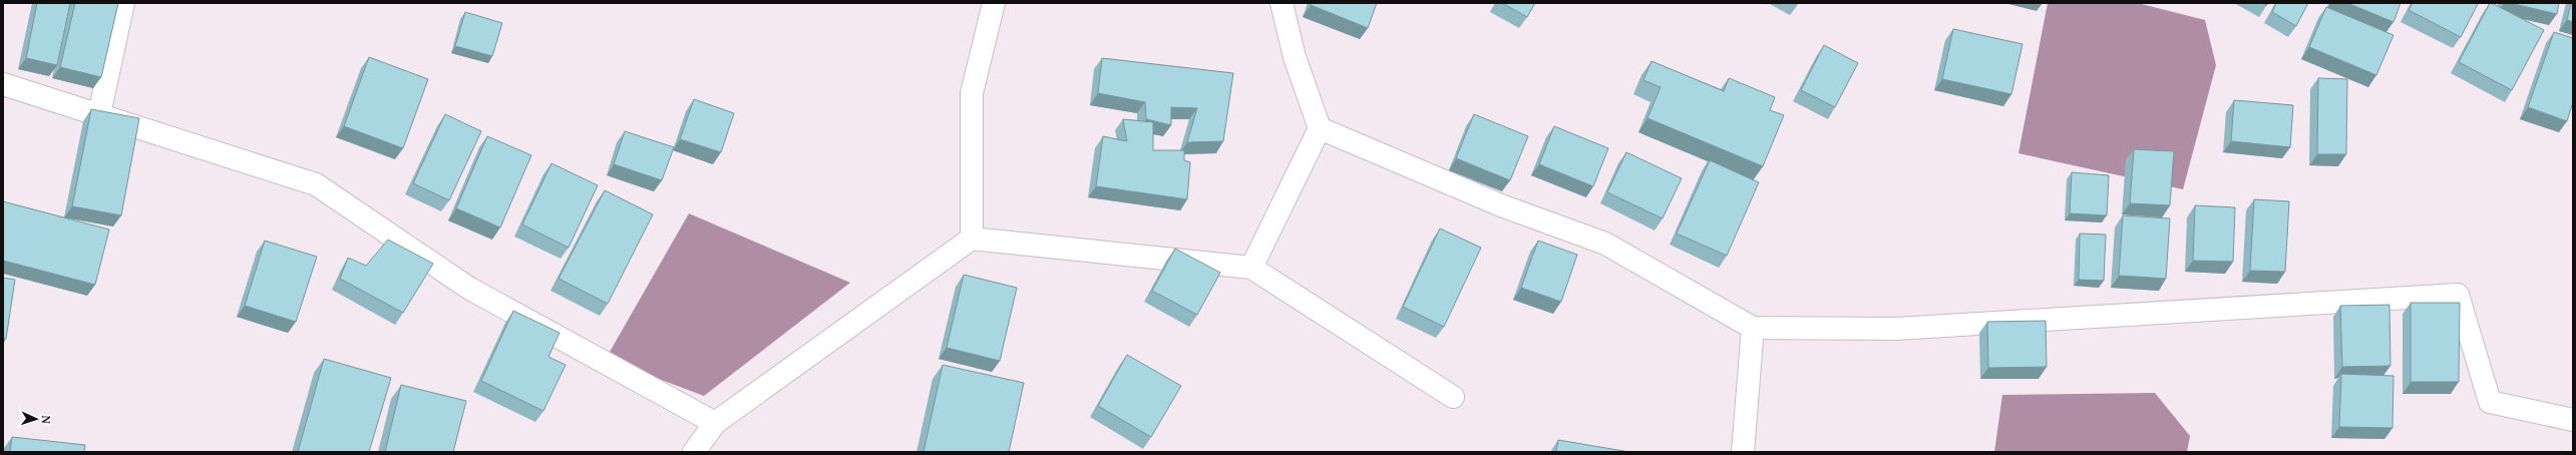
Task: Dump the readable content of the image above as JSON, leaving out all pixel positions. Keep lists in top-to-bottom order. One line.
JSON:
{"north":"right"}
